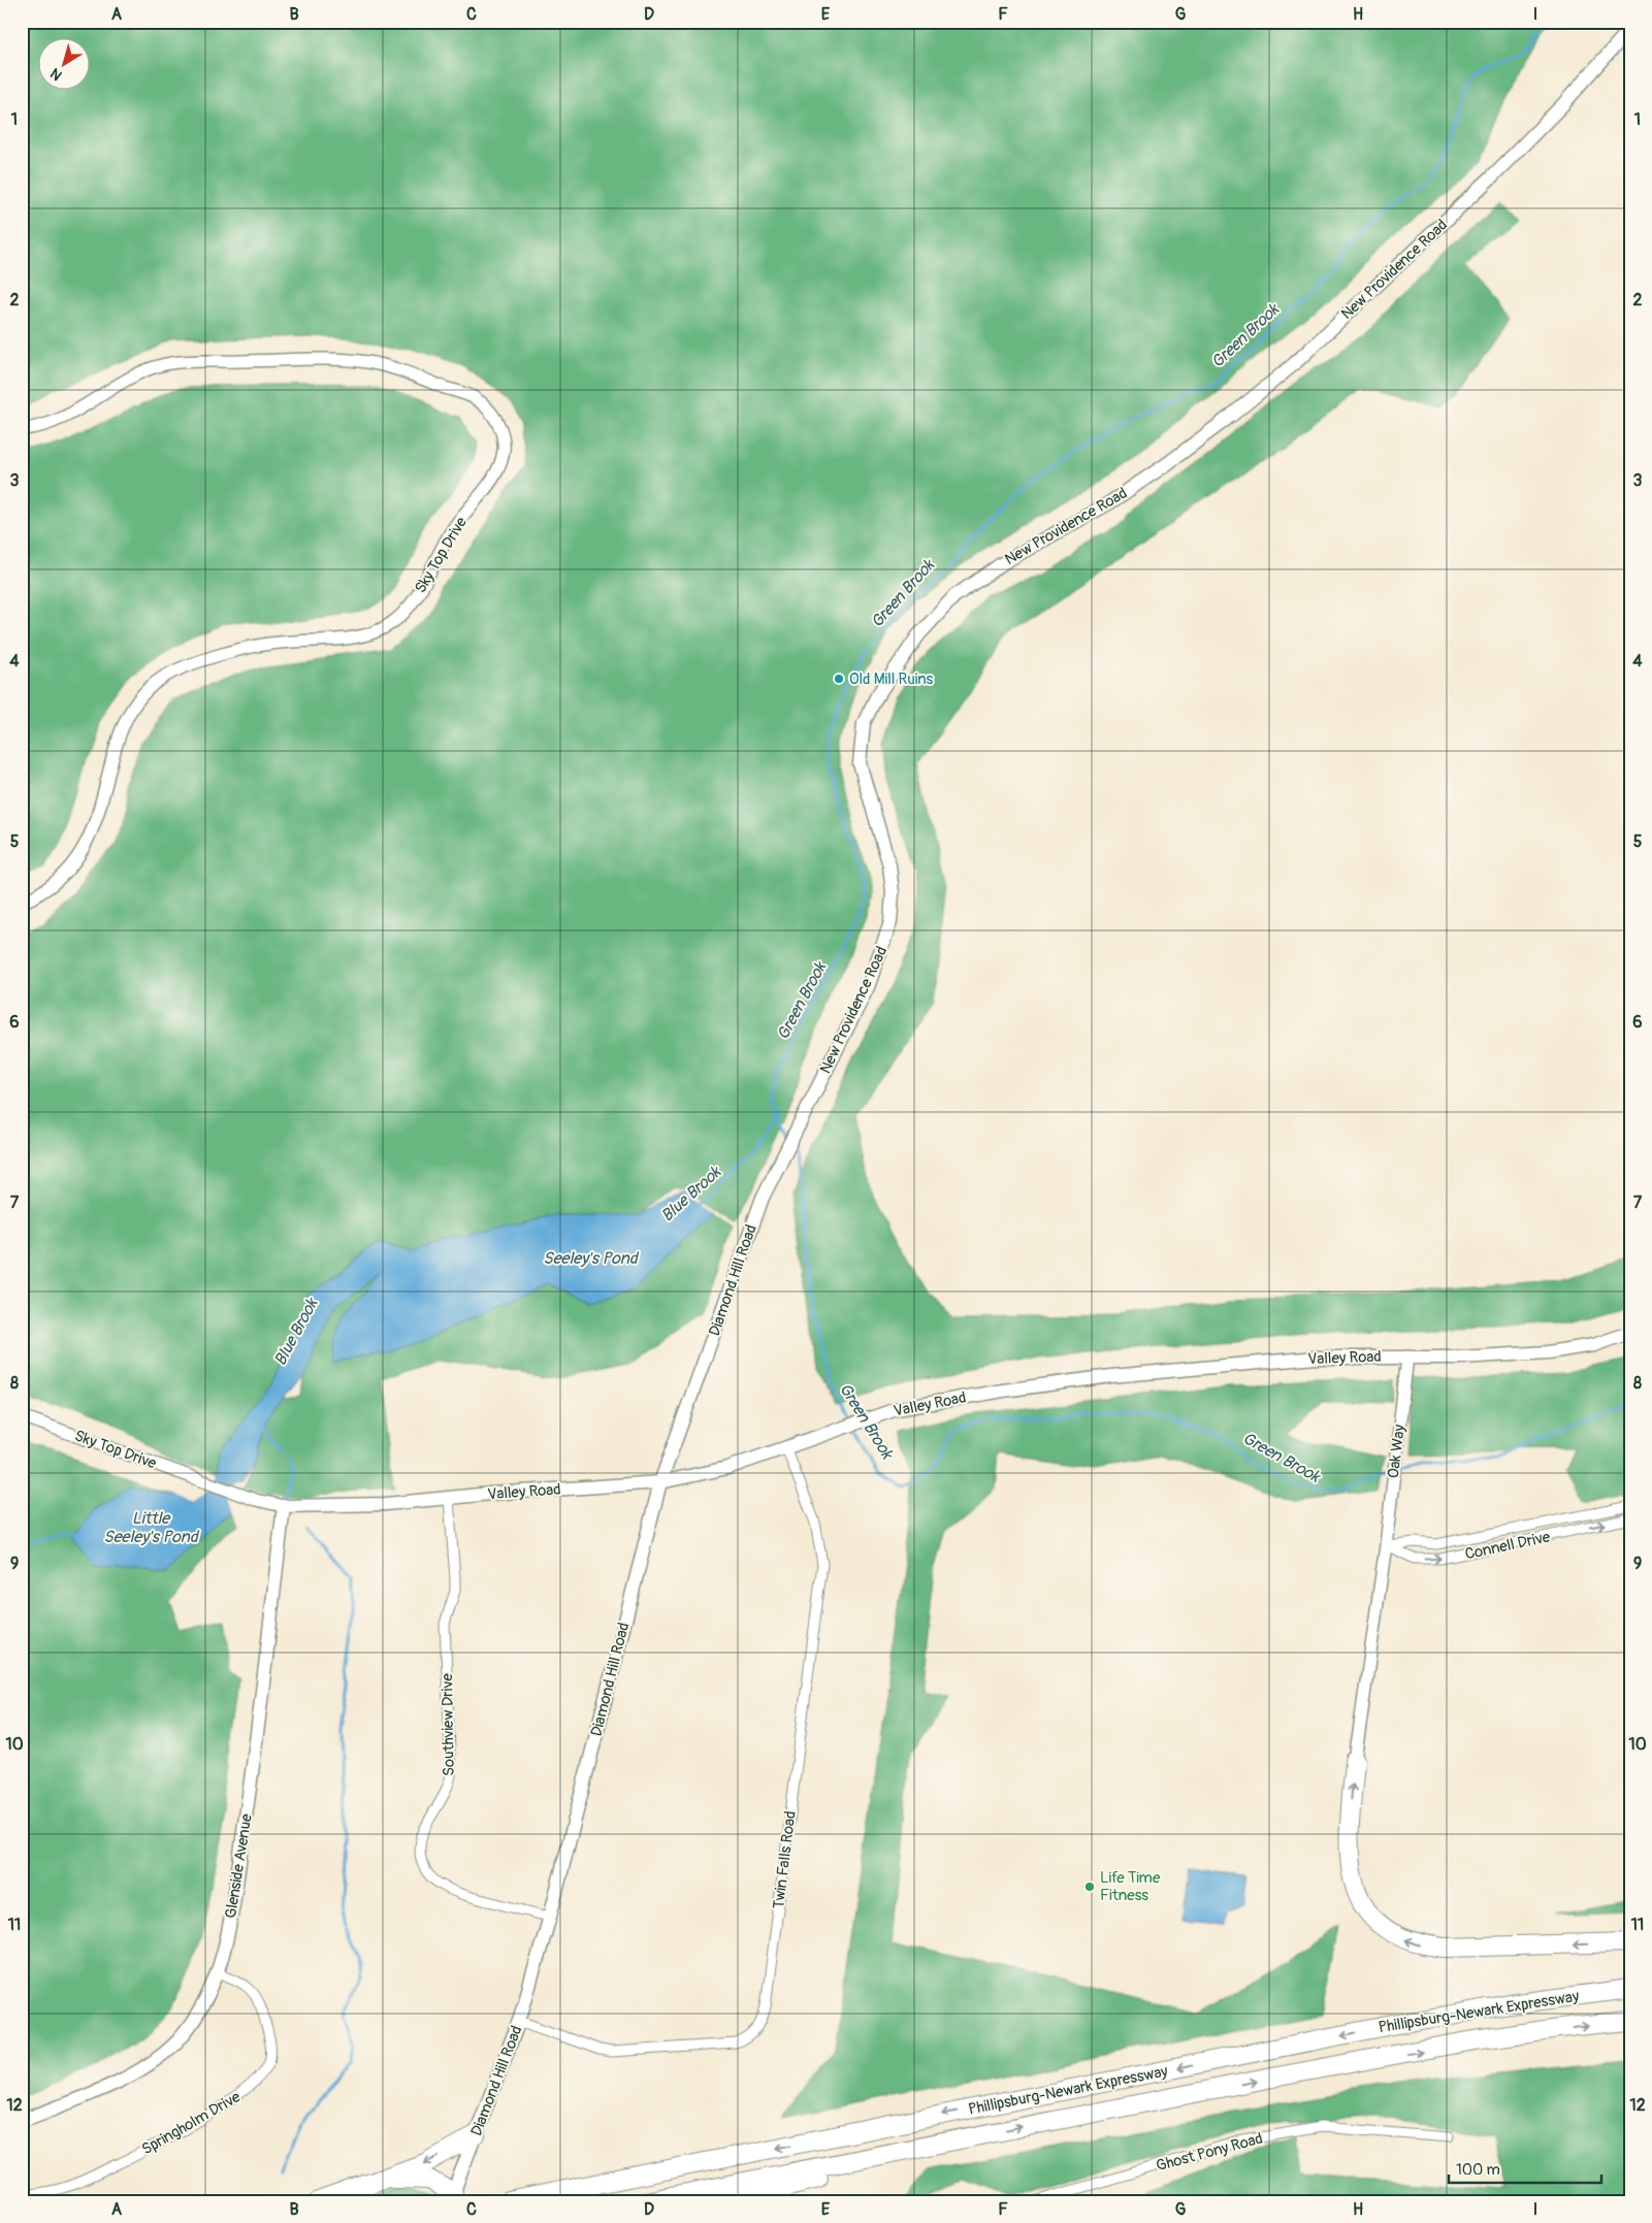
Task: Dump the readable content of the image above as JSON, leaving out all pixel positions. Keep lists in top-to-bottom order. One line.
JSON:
{"streets":{"highway":["Phillipsburg-Newark Expressway"],"main road":["New Providence Road","Diamond Hill Road","Valley Road","Glenside Avenue"],"street":["Sky Top Drive","Oak Way","Connell Drive","Southview Drive","Twin Falls Road","Springholm Drive","Ghost Pony Road"]},"crossings":[["New Providence Road","Diamond Hill Road"],["Sky Top Drive","Valley Road"],["Diamond Hill Road","Valley Road"],["Diamond Hill Road","Southview Drive"],["Diamond Hill Road","Twin Falls Road"],["Valley Road","Oak Way"],["Valley Road","Southview Drive"],["Valley Road","Twin Falls Road"],["Valley Road","Glenside Avenue"],["Oak Way","Connell Drive"],["Glenside Avenue","Springholm Drive"]],"water":["Green Brook","Blue Brook","Seeley's Pond","Little Seeley's Pond"],"places":["Old Mill Ruins","Life Time Fitness"],"scale_bar":"100 m","north":"bottom left","grid":{"columns":["A","B","C","D","E","F","G","H","I"],"rows":["1","2","3","4","5","6","7","8","9","10","11","12"]}}
